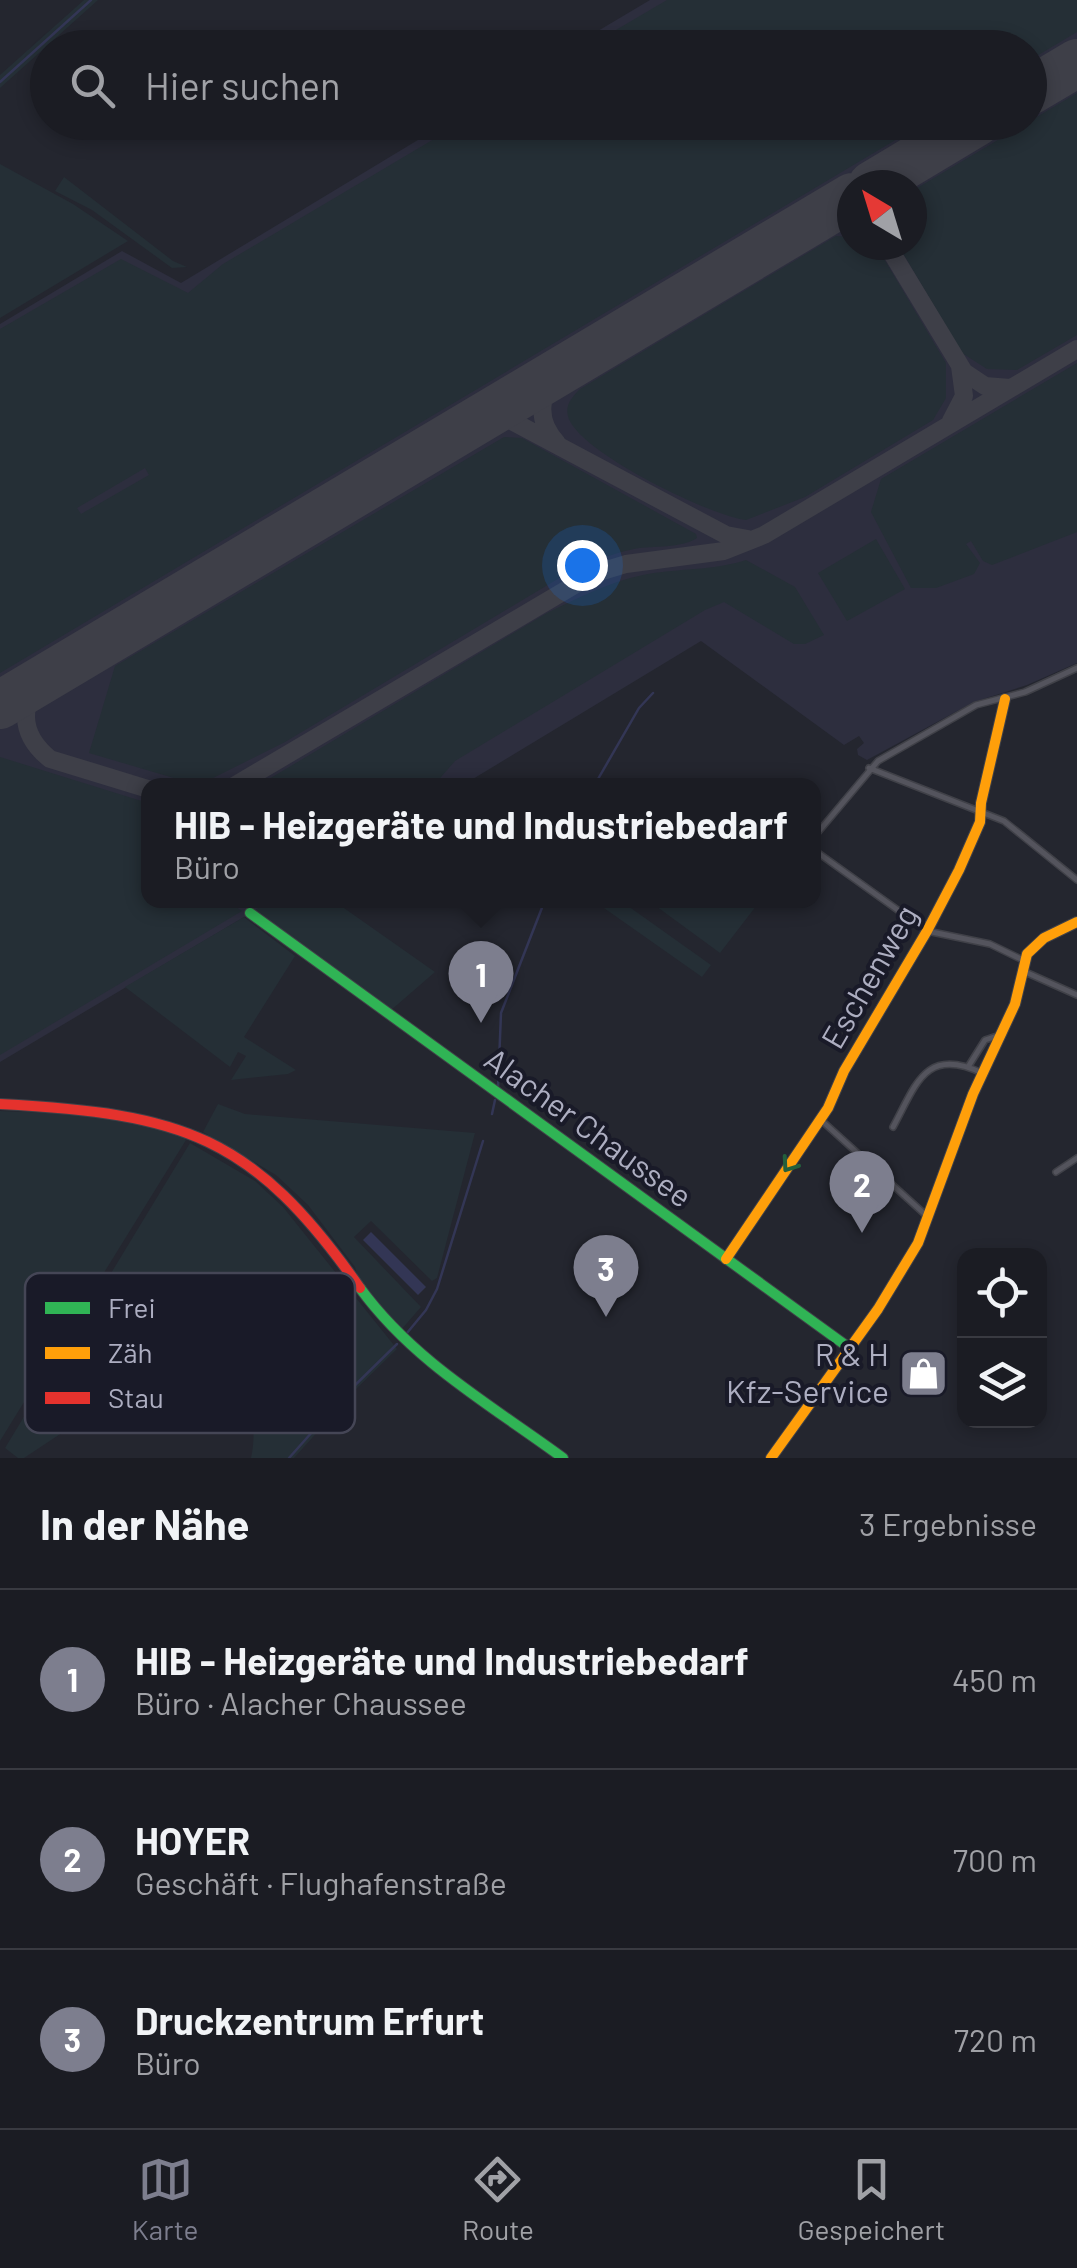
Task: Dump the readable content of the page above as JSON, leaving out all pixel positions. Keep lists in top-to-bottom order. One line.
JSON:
{"streets":{"street":["Eschenweg","Alacher Chaussee"]},"crossings":[["Eschenweg","Alacher Chaussee"]],"places":{"shop":["R & H Kfz-Service"]},"legend":["Frei","Zäh","Stau"],"north":"top left","page":{"search":"Hier suchen","popup":["HIB - Heizgeräte und Industriebedarf","Büro"],"pins":["1","2","3"],"heading":["In der Nähe","3 Ergebnisse"],"list":[{"mark":"1","name":"HIB - Heizgeräte und Industriebedarf","note":"Büro · Alacher Chaussee","value":"450 m"},{"mark":"2","name":"HOYER","note":"Geschäft · Flughafenstraße","value":"700 m"},{"mark":"3","name":"Druckzentrum Erfurt","note":"Büro","value":"720 m"}],"nav":["Karte","Route","Gespeichert"]}}
